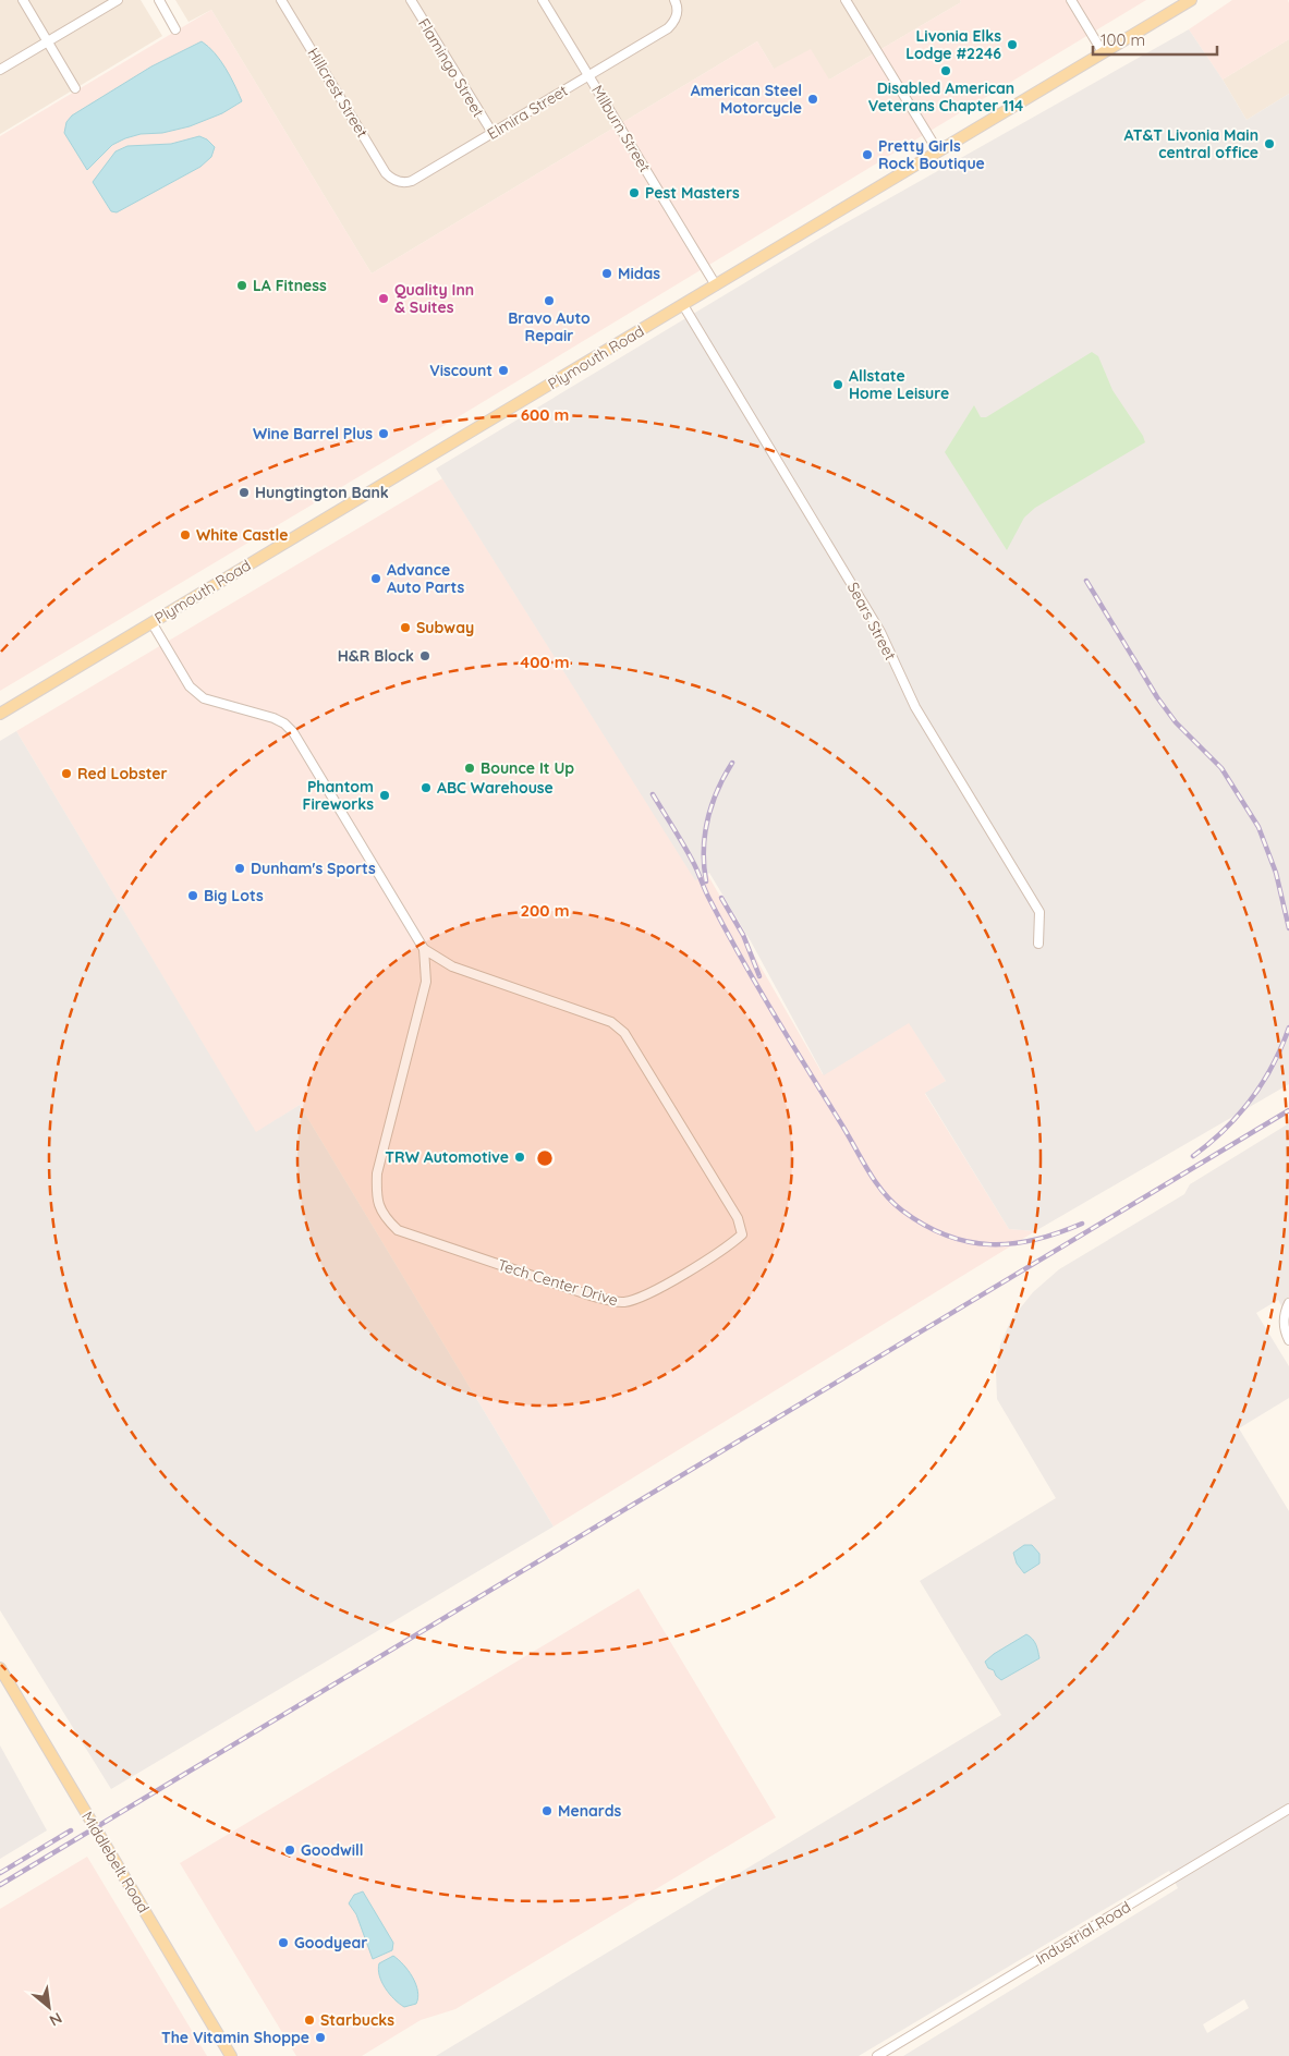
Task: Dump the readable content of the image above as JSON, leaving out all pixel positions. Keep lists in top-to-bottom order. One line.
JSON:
{"streets":{"main road":["Plymouth Road","Middlebelt Road"],"street":["Flamingo Street","Hillcrest Street","Elmira Street","Milburn Street","Sears Street","Tech Center Drive","Industrial Road"]},"crossings":[["Flamingo Street","Elmira Street"],["Hillcrest Street","Elmira Street"],["Elmira Street","Milburn Street"],["Milburn Street","Plymouth Road"],["Plymouth Road","Sears Street"],["Plymouth Road","Tech Center Drive"]],"places":["Livonia Elks Lodge #2246","Disabled American Veterans Chapter 114","American Steel Motorcycle","AT&T Livonia Main central office","Pretty Girls Rock Boutique","Pest Masters","Midas","LA Fitness","Quality Inn & Suites","Bravo Auto Repair","Viscount","Allstate Home Leisure","Wine Barrel Plus","Hungtington Bank","White Castle","Advance Auto Parts","Subway","H&R Block","Bounce It Up","Red Lobster","ABC Warehouse","Phantom Fireworks","Dunham's Sports","Big Lots","TRW Automotive","Menards","Goodwill","Goodyear","Starbucks","The Vitamin Shoppe"],"scale_bar":"100 m","north":"bottom right","rings":["600 m","400 m","200 m"]}
